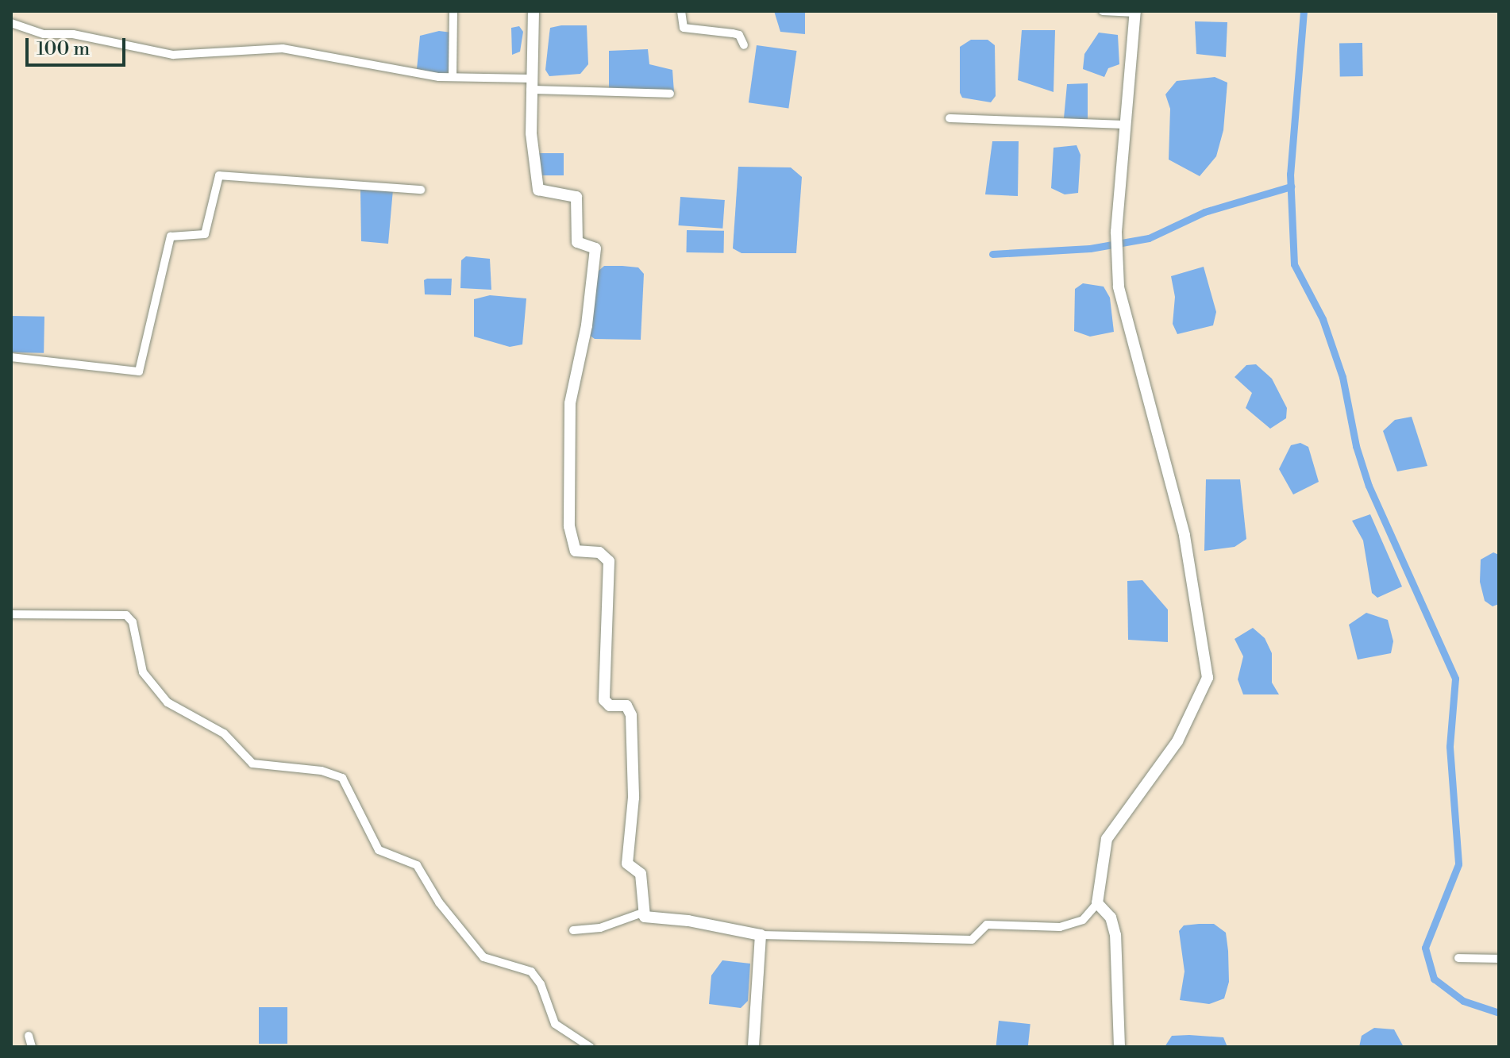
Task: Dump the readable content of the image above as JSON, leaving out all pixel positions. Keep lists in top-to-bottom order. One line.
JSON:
{"scale_bar":"100 m"}
